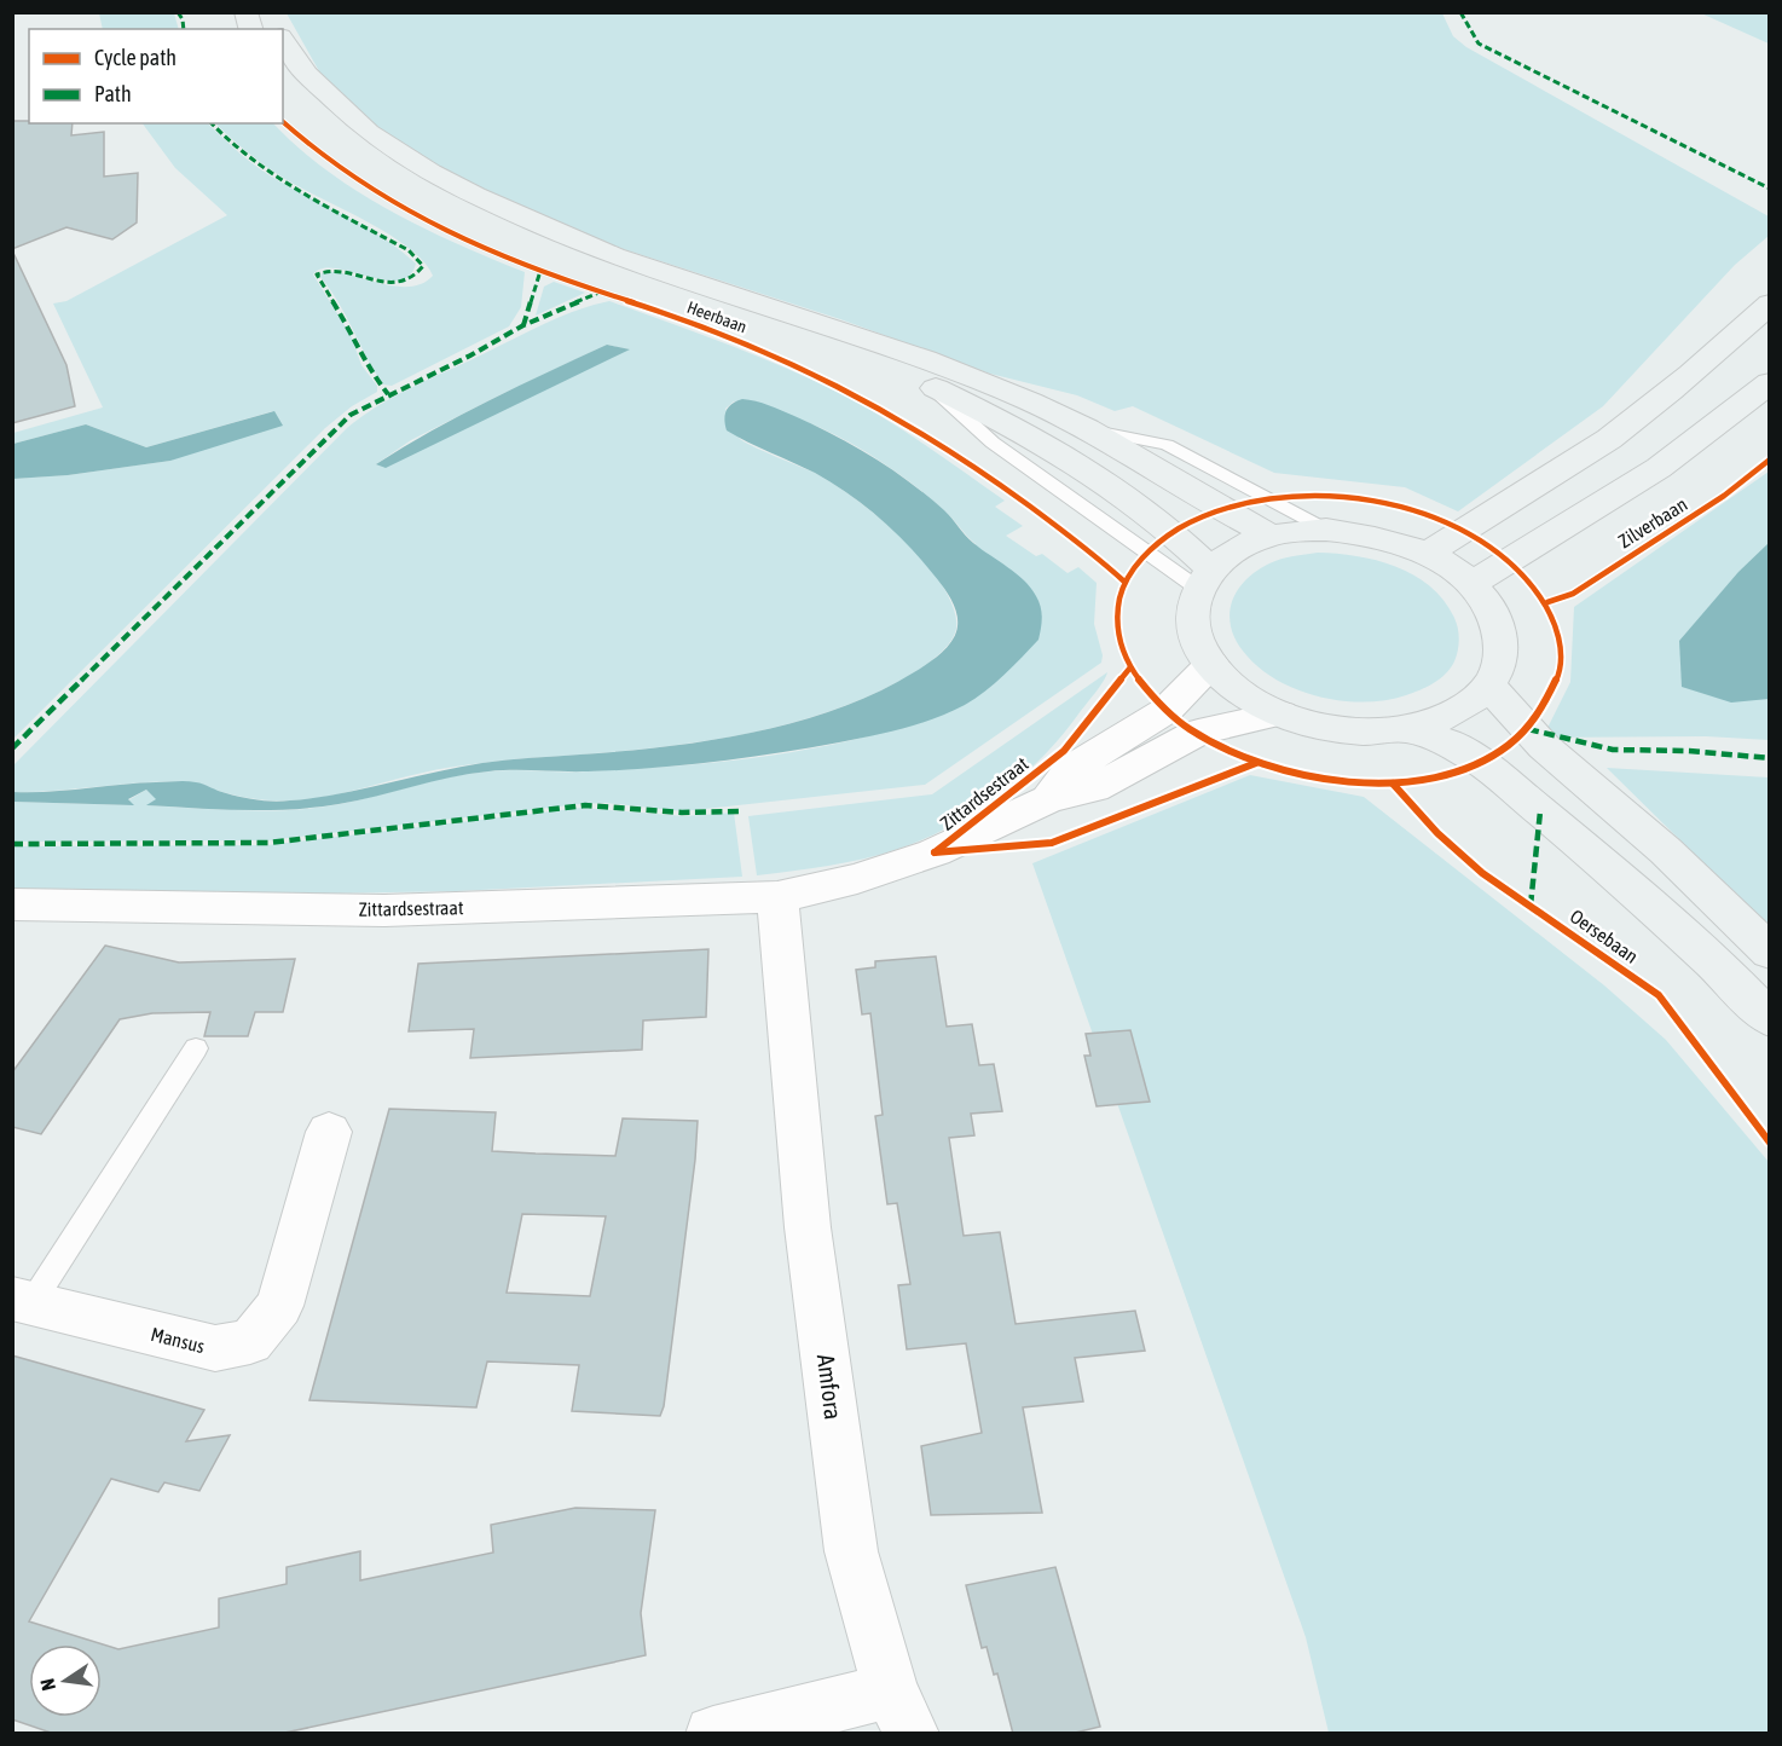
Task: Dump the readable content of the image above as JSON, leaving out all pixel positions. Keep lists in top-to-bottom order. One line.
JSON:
{"streets":{"main road":["Heerbaan"],"street":["Zittardsestraat","Mansus","Amfora"],"cycle path":["Zilverbaan","Oersebaan"]},"crossings":[["Heerbaan","Zittardsestraat"],["Zittardsestraat","Amfora"]],"legend":["Cycle path","Path"],"north":"left"}
